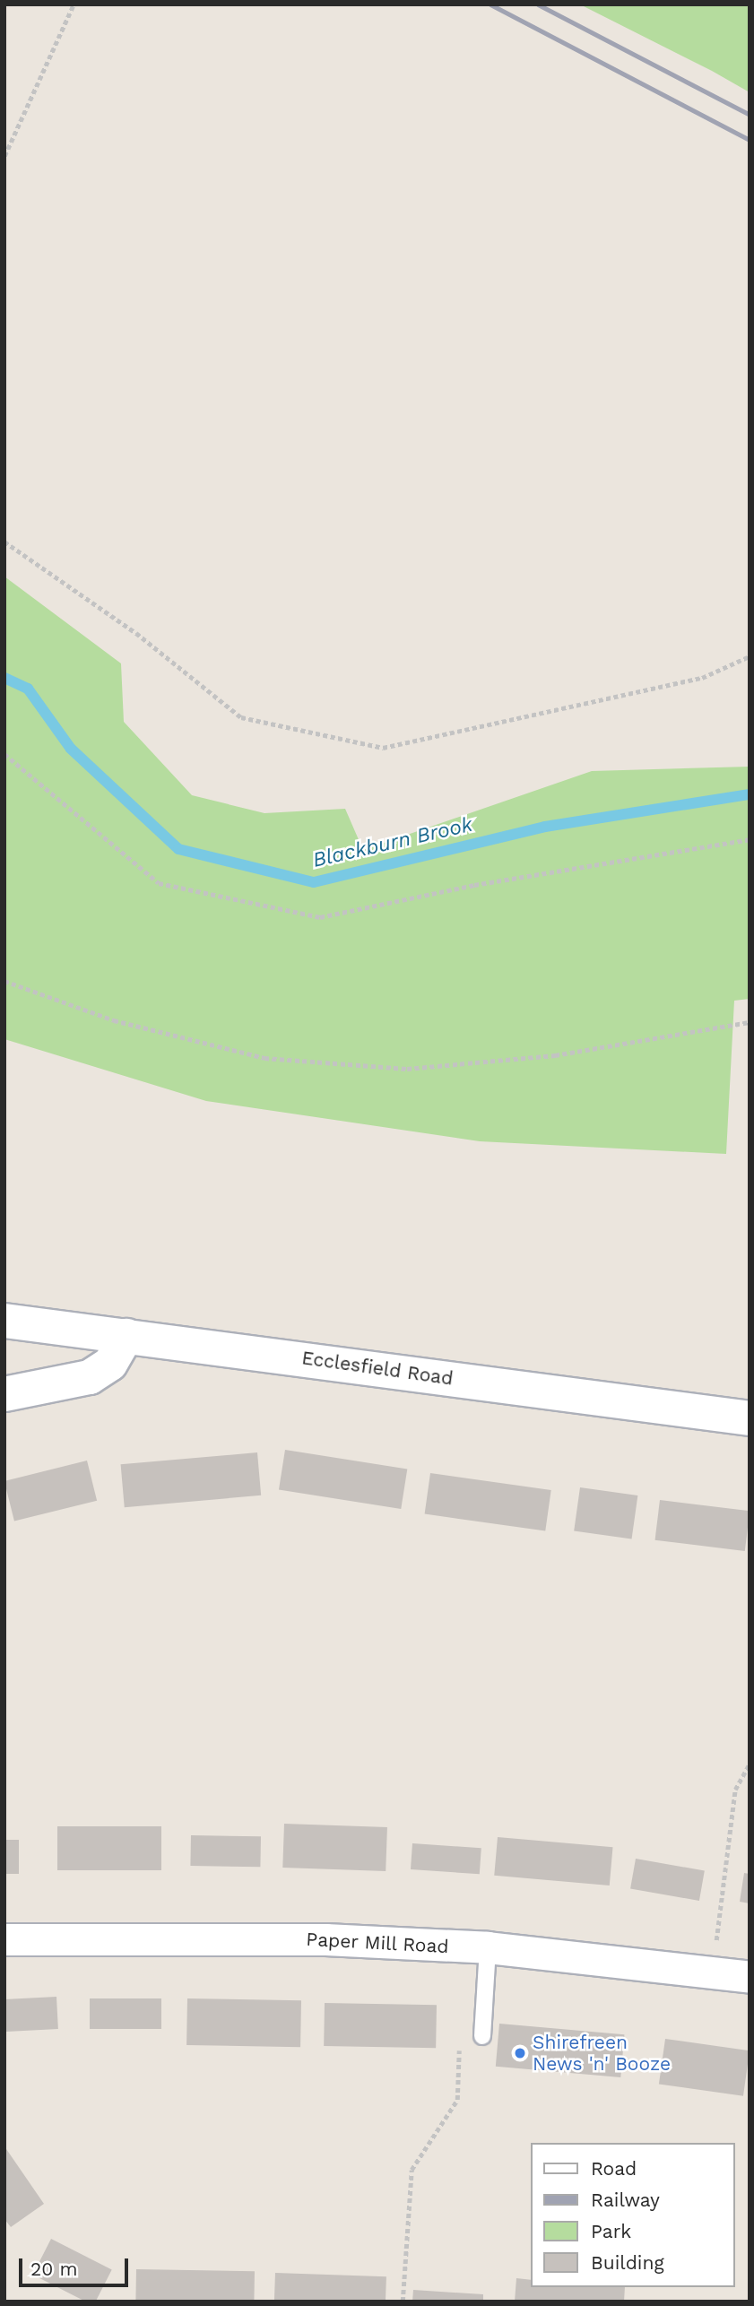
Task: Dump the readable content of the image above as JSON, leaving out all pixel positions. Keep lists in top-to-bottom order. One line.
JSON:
{"streets":{"main road":["Ecclesfield Road"],"street":["Paper Mill Road"]},"water":["Blackburn Brook"],"places":["Shirefreen News 'n' Booze"],"legend":["Road","Railway","Park","Building"],"scale_bar":"20 m"}
